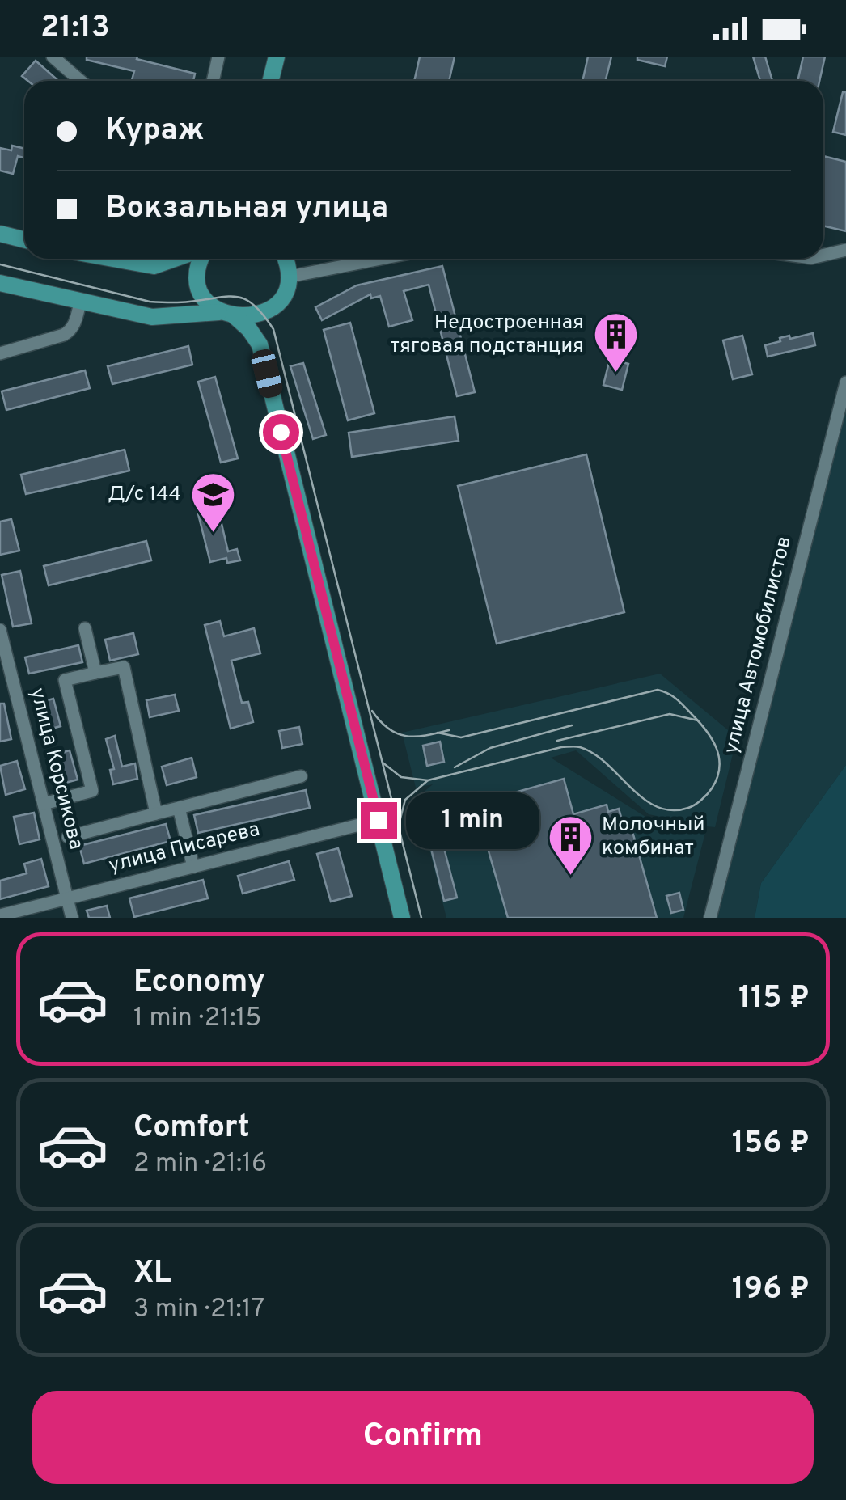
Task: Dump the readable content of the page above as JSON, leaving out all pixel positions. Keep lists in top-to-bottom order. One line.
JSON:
{"streets":{"street":["улица Автомобилистов","улица Корсикова","улица Писарева"]},"crossings":[["улица Корсикова","улица Писарева"]],"places":{"building":["Недостроенная тяговая подстанция","Молочный комбинат"],"school or university":["Д/с 144"]},"page":{"status":"21:13","banner":["Кураж","Вокзальная улица"],"bubble":"1 min","list":[{"name":"Economy","note":"1 min · 21:15","value":"115 ₽"},{"name":"Comfort","note":"2 min · 21:16","value":"156 ₽"},{"name":"XL","note":"3 min · 21:17","value":"196 ₽"}],"buttons":"Confirm"}}
